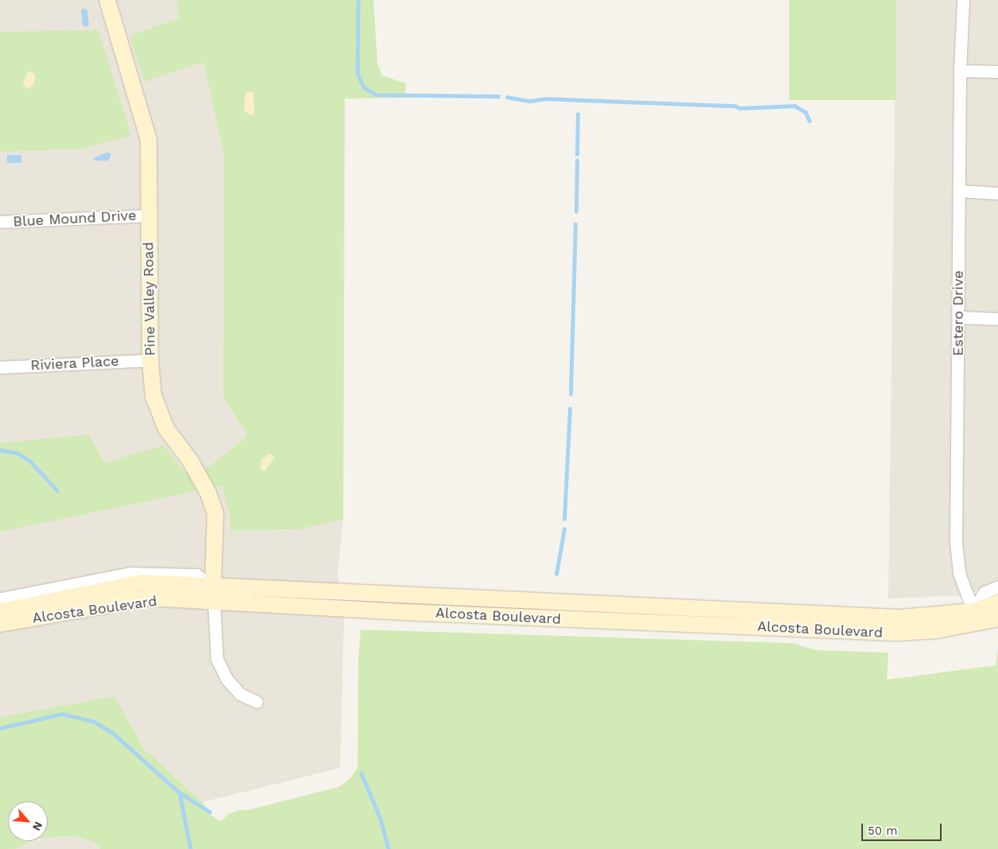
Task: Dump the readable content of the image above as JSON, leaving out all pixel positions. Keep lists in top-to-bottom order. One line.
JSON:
{"streets":{"main road":["Pine Valley Road","Alcosta Boulevard"],"street":["Blue Mound Drive","Estero Drive","Riviera Place"]},"crossings":[["Blue Mound Drive","Pine Valley Road"],["Pine Valley Road","Riviera Place"],["Pine Valley Road","Alcosta Boulevard"],["Estero Drive","Alcosta Boulevard"]],"scale_bar":"50 m","north":"bottom right"}
